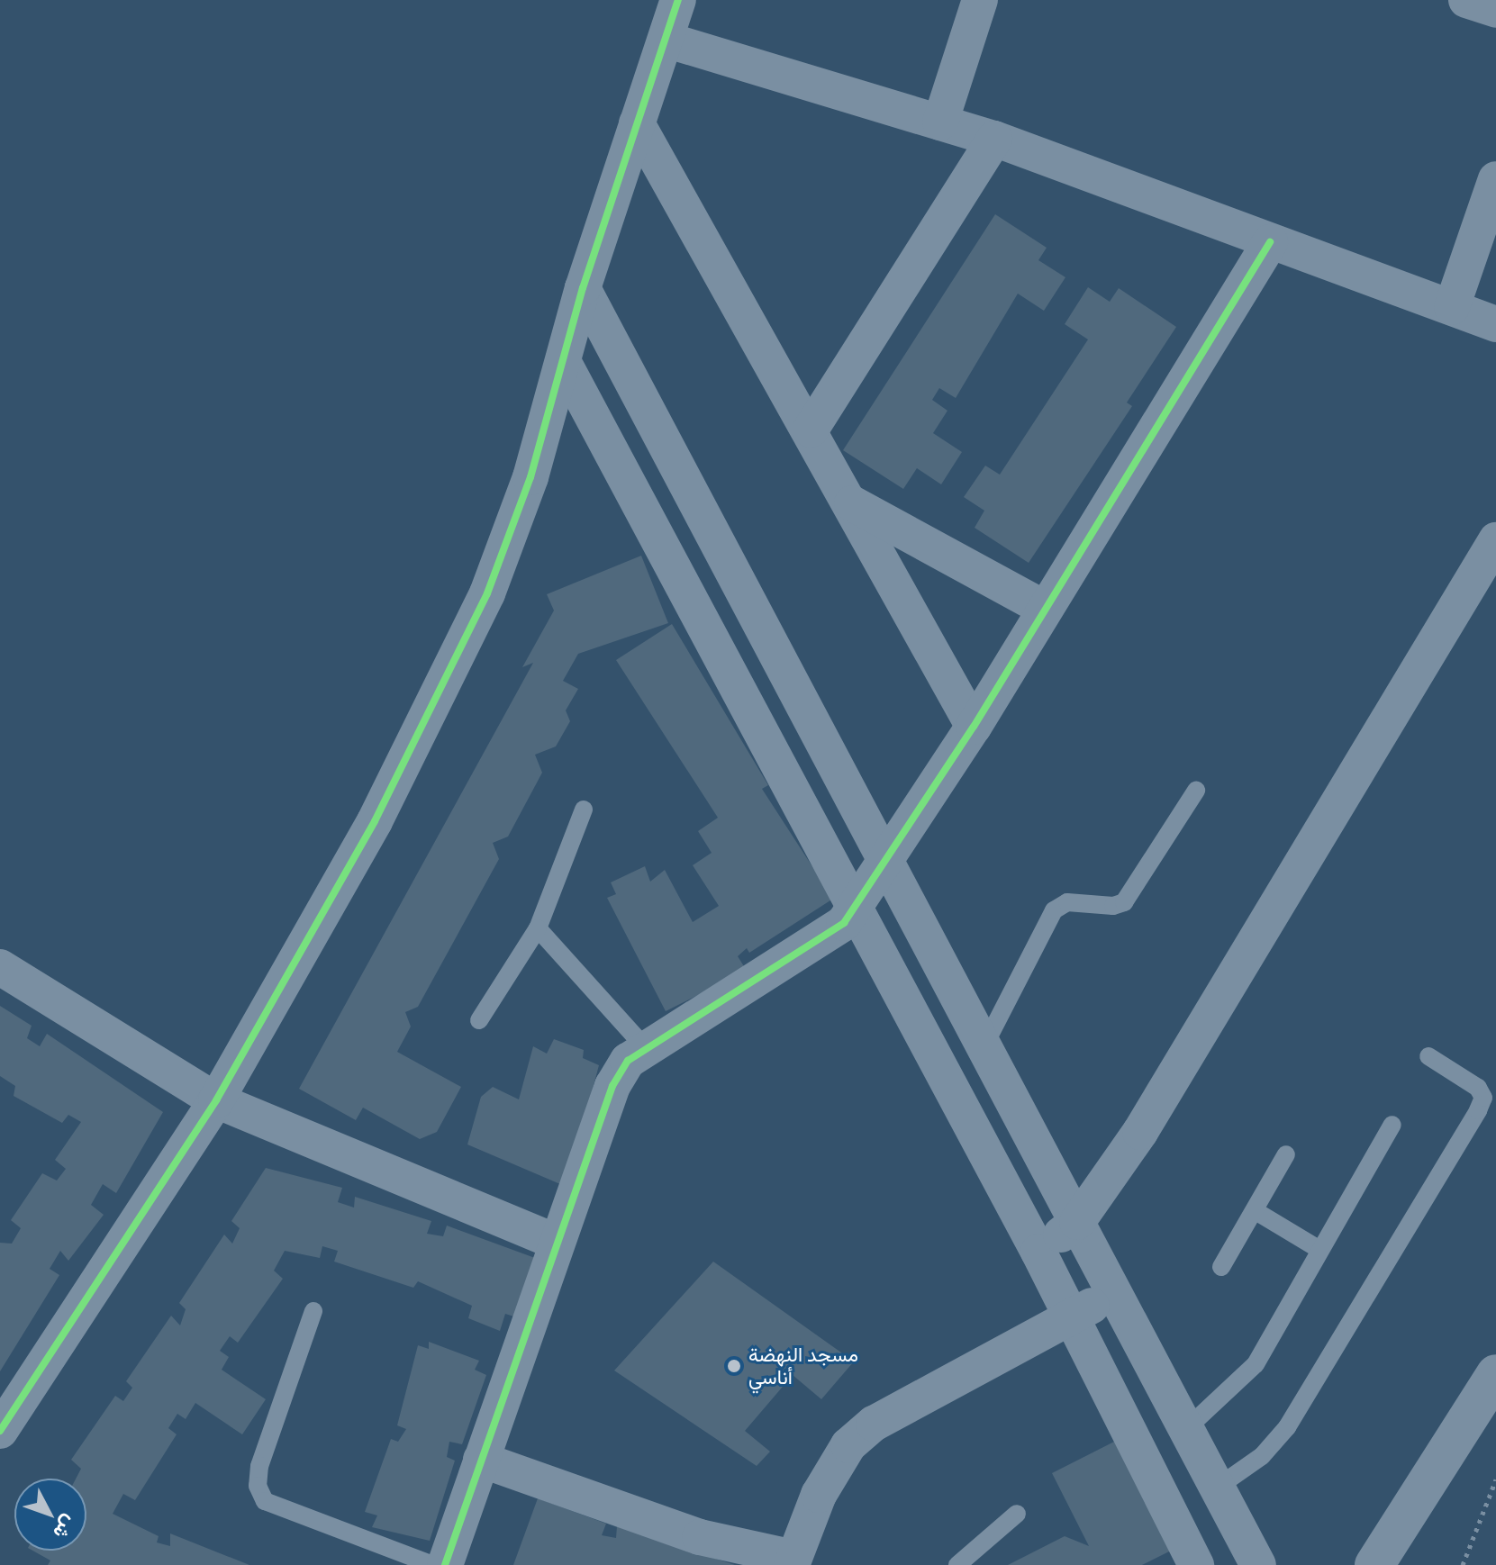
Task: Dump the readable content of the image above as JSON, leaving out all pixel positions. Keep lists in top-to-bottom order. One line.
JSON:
{"places":["مسجد النهضة أناسي"],"north":"bottom right"}
